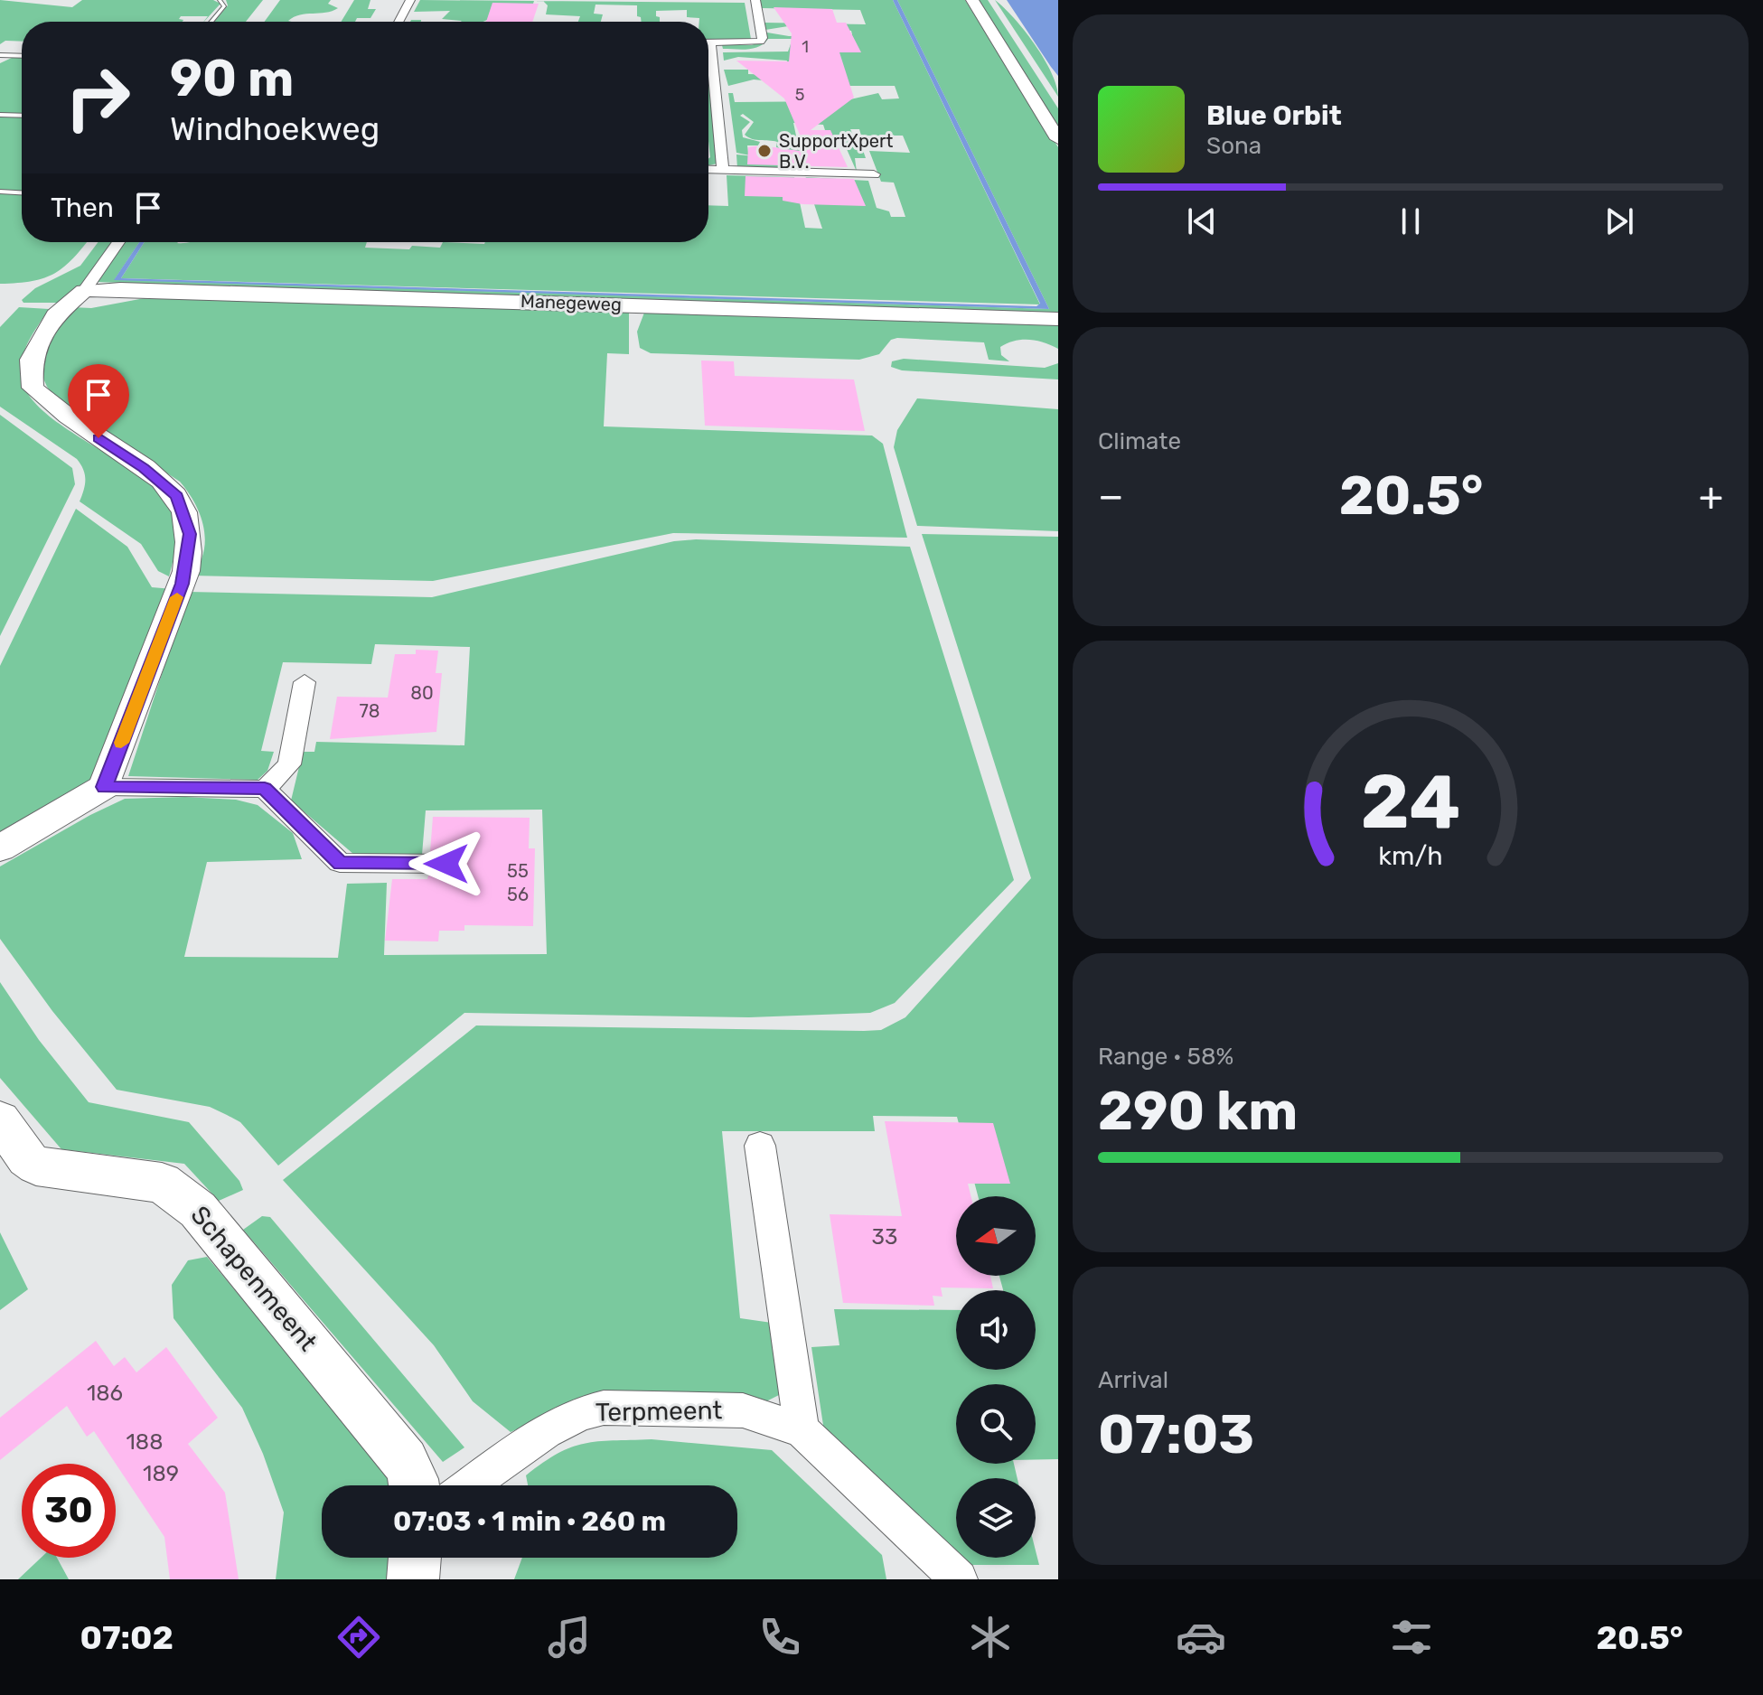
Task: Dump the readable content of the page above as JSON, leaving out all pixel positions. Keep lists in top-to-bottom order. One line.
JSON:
{"streets":{"street":["Manegeweg","Schapenmeent","Terpmeent"]},"places":["SupportXpert B.V."],"house_numbers":["1","5","80","78","55","56","33","186","188","189"],"north":"left","page":{"turn":["90 m","Windhoekweg"],"song":["Blue Orbit","Sona"],"then":"Then","tile":["Climate",["Range · 58%","290 km"],["Arrival","07:03"]],"heat":["−","20.5°","+"],"limit":"30","trip":"07:03 · 1 min · 260 m","tabs":["07:02","20.5°"],"gauge":["24","km/h"]}}
